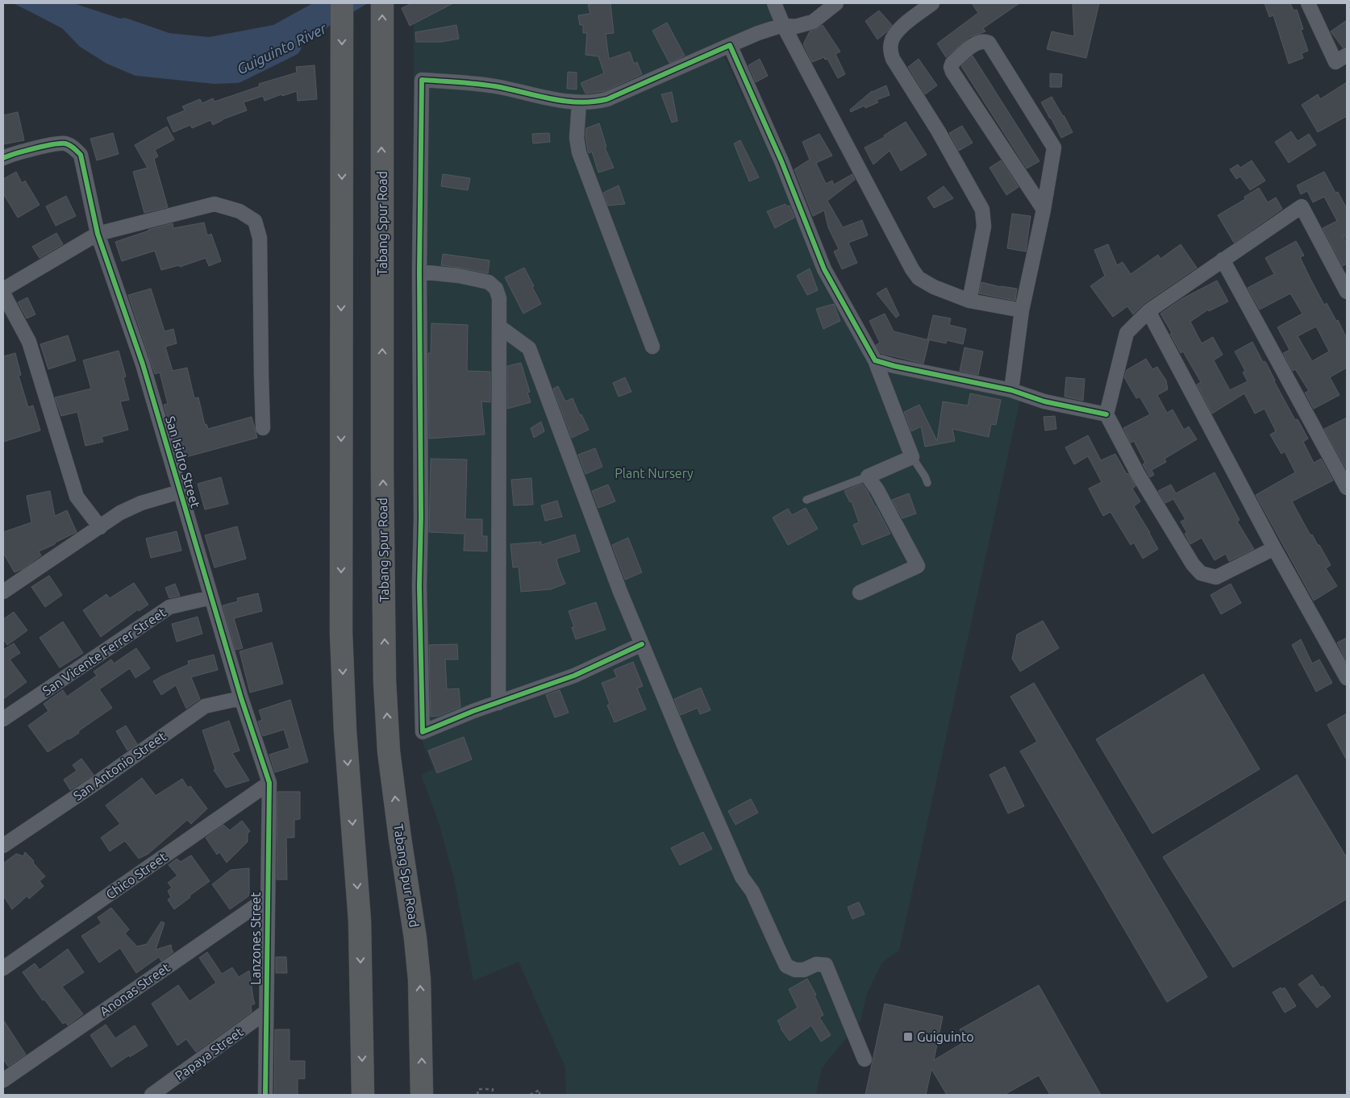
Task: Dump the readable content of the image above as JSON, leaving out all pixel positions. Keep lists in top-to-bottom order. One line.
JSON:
{"streets":{"highway":["Tabang Spur Road"],"street":["San Isidro Street","San Vicente Ferrer Street","San Antonio Street","Chico Street","Lanzones Street","Anonas Street","Papaya Street"]},"crossings":[["San Isidro Street","San Vicente Ferrer Street"],["San Isidro Street","San Antonio Street"],["San Isidro Street","Chico Street"],["San Isidro Street","Lanzones Street"],["Chico Street","Lanzones Street"],["Lanzones Street","Anonas Street"],["Lanzones Street","Papaya Street"]],"water":["Guiguinto River"],"parks":["Plant Nursery"],"places":{"transit":["Guiguinto"]}}
